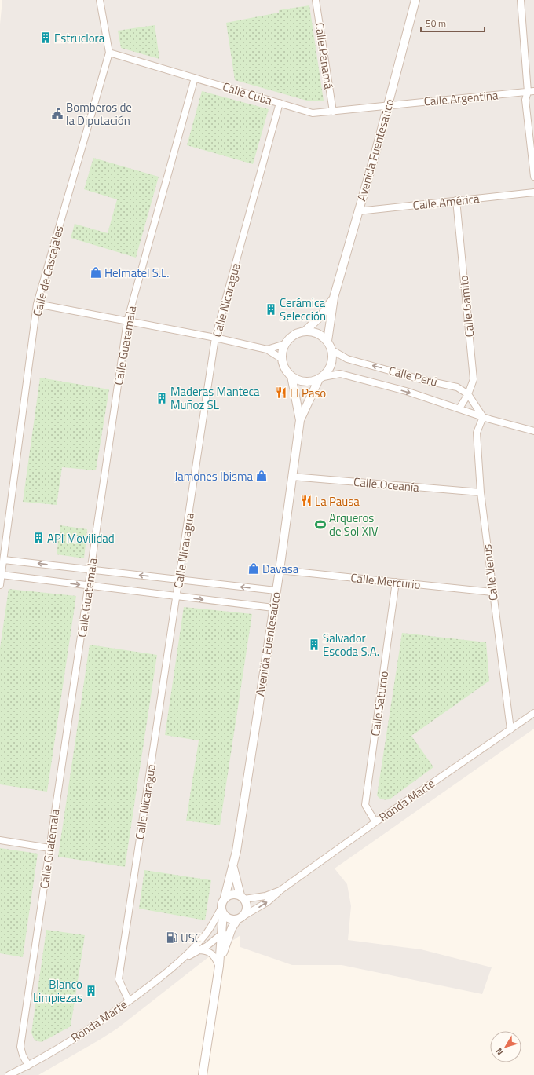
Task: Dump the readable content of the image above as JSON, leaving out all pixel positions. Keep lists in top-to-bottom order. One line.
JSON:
{"streets":{"street":["Calle Panamá","Calle Cuba","Calle Argentina","Avenida Fuentesaúco","Calle América","Calle de Cascajales","Calle Nicaragua","Calle Gamito","Calle Guatemala","Calle Perú","Calle Oceanía","Calle Venus","Calle Mercurio","Calle Saturno","Ronda Marte"]},"crossings":[["Calle Panamá","Calle Cuba"],["Calle Cuba","Calle Argentina"],["Calle Cuba","Avenida Fuentesaúco"],["Calle Cuba","Calle de Cascajales"],["Calle Cuba","Calle Nicaragua"],["Calle Cuba","Calle Guatemala"],["Calle Argentina","Avenida Fuentesaúco"],["Avenida Fuentesaúco","Calle América"],["Avenida Fuentesaúco","Calle Perú"],["Avenida Fuentesaúco","Calle Oceanía"],["Avenida Fuentesaúco","Calle Mercurio"],["Avenida Fuentesaúco","Ronda Marte"],["Calle América","Calle Gamito"],["Calle Nicaragua","Ronda Marte"],["Calle Gamito","Calle Perú"],["Calle Guatemala","Ronda Marte"],["Calle Perú","Calle Venus"],["Calle Oceanía","Calle Venus"],["Calle Venus","Calle Mercurio"],["Calle Venus","Ronda Marte"],["Calle Mercurio","Calle Saturno"],["Calle Saturno","Ronda Marte"]],"places":{"building":["Estruclora","Cerámica Selección","Maderas Manteca Muñoz SL","API Movilidad","Salvador Escoda S.A.","Blanco Limpiezas"],"public building":["Bomberos de la Diputación"],"shop":["Helmatel S.L.","Jamones Ibisma","Davasa"],"restaurant":["El Paso","La Pausa"],"sports":["Arqueros de Sol XIV"],"fuel station":["USC"]},"scale_bar":"50 m","north":"bottom left"}
